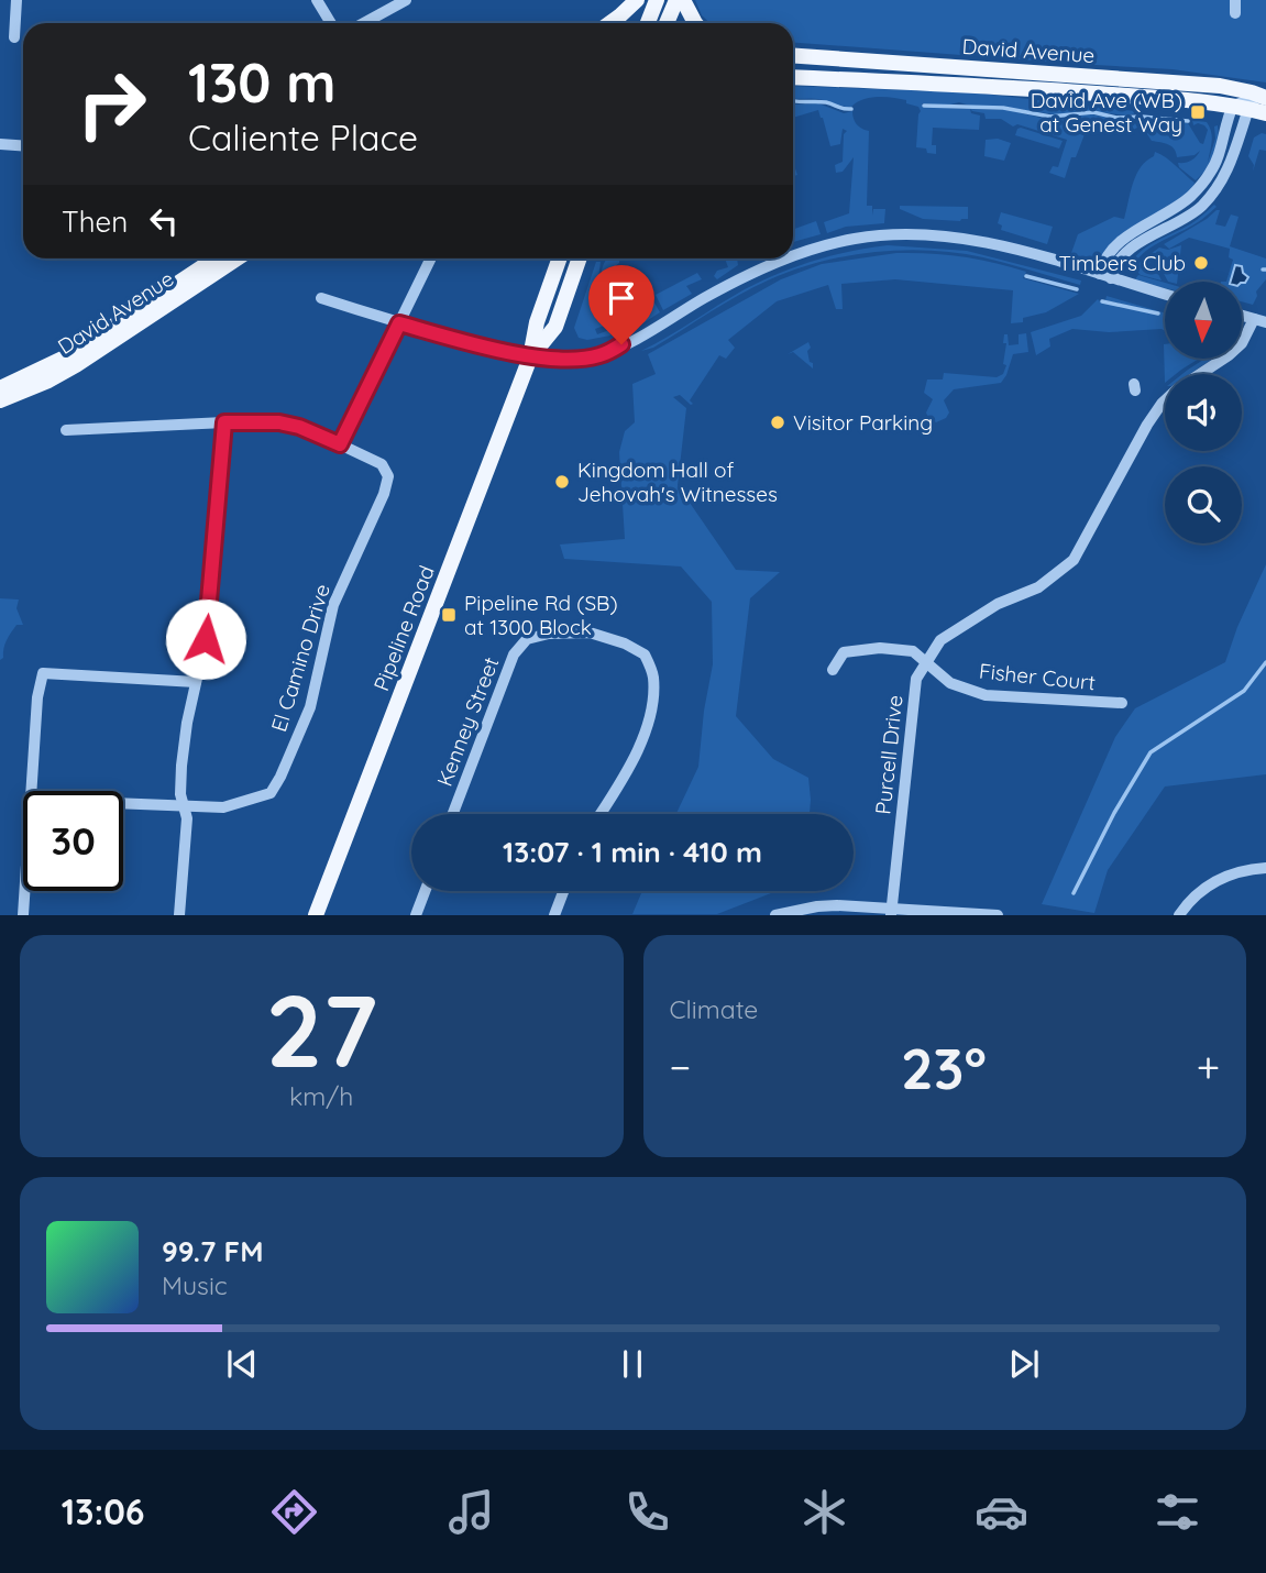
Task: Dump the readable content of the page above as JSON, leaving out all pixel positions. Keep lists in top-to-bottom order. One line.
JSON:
{"streets":{"main road":["David Avenue","Pipeline Road"],"street":["El Camino Drive","Fisher Court","Kenney Street","Purcell Drive"]},"crossings":[["Fisher Court","Purcell Drive"]],"places":{"transit":["David Ave (WB) at Genest Way","Pipeline Rd (SB) at 1300 Block"],"other":["Timbers Club","Visitor Parking","Kingdom Hall of Jehovah's Witnesses"]},"north":"bottom","page":{"turn":["130 m","Caliente Place"],"then":"Then","limit":"30","trip":"13:07 · 1 min · 410 m","tile":[["27","km/h"],"Climate"],"heat":["−","23°","+"],"song":["99.7 FM","Music"],"tabs":"13:06"}}
